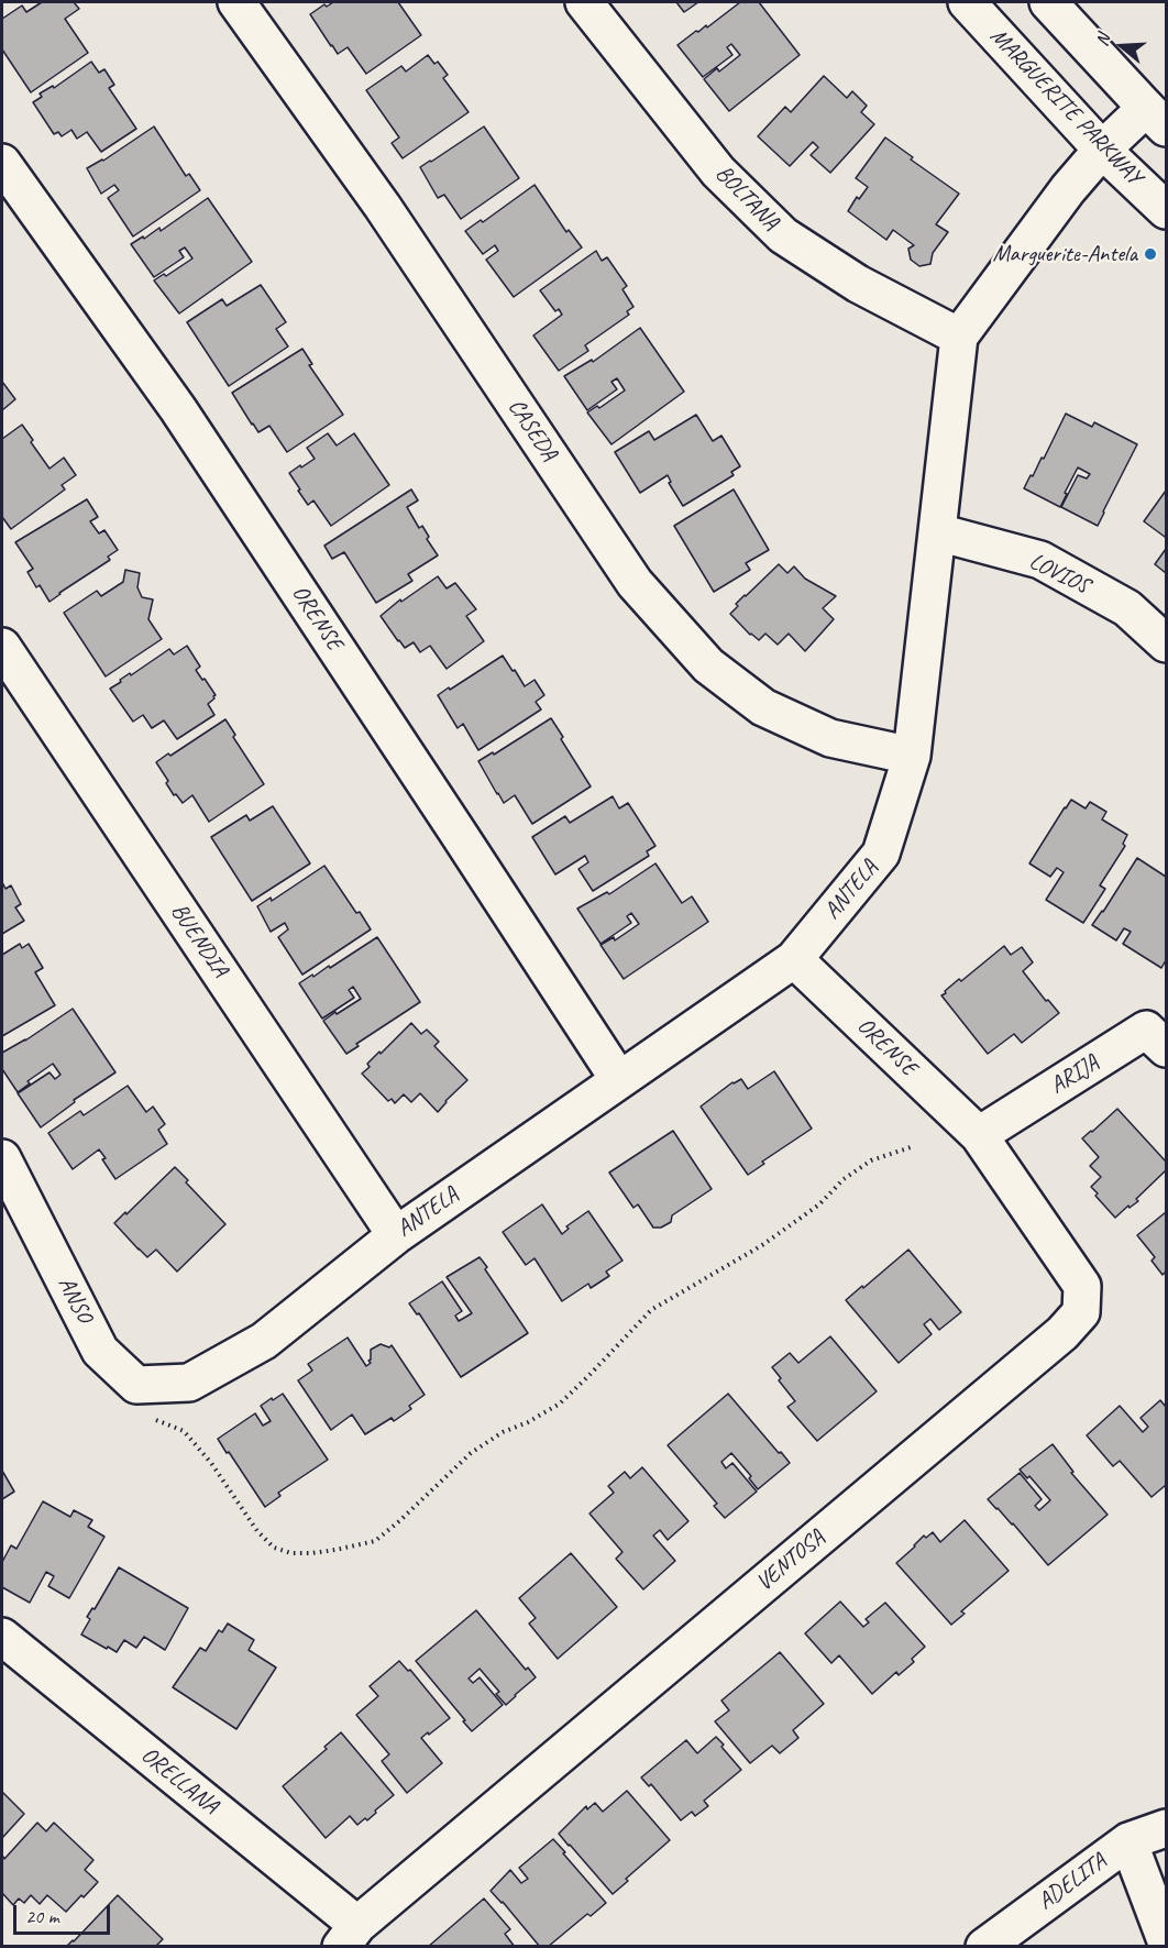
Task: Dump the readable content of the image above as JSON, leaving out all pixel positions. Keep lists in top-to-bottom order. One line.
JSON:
{"streets":{"street":["MARGUERITE PARKWAY","BOLTANA","CASEDA","LOVIOS","ORENSE","ANTELA","BUENDIA","ARIJA","ANSO","VENTOSA","ORELLANA","ADELITA"]},"crossings":[["MARGUERITE PARKWAY","ANTELA"],["BOLTANA","ANTELA"],["CASEDA","ANTELA"],["LOVIOS","ANTELA"],["ORENSE","ANTELA"],["ORENSE","ARIJA"],["ORENSE","VENTOSA"],["ANTELA","BUENDIA"],["ANTELA","ANSO"],["ARIJA","VENTOSA"],["VENTOSA","ORELLANA"]],"places":["Marguerite-Antela"],"scale_bar":"20 m","north":"left"}
